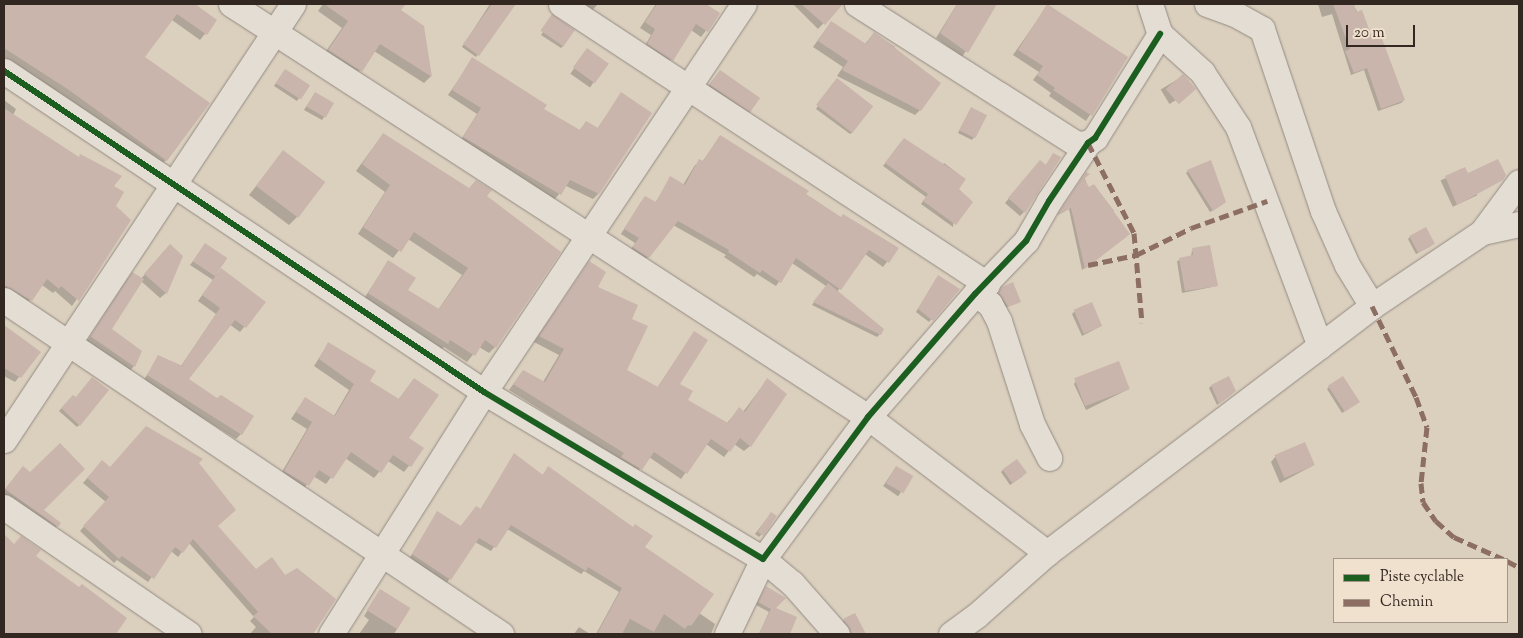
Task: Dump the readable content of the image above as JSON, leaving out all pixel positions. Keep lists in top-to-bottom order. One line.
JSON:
{"legend":["Piste cyclable","Chemin"],"scale_bar":"20 m"}
